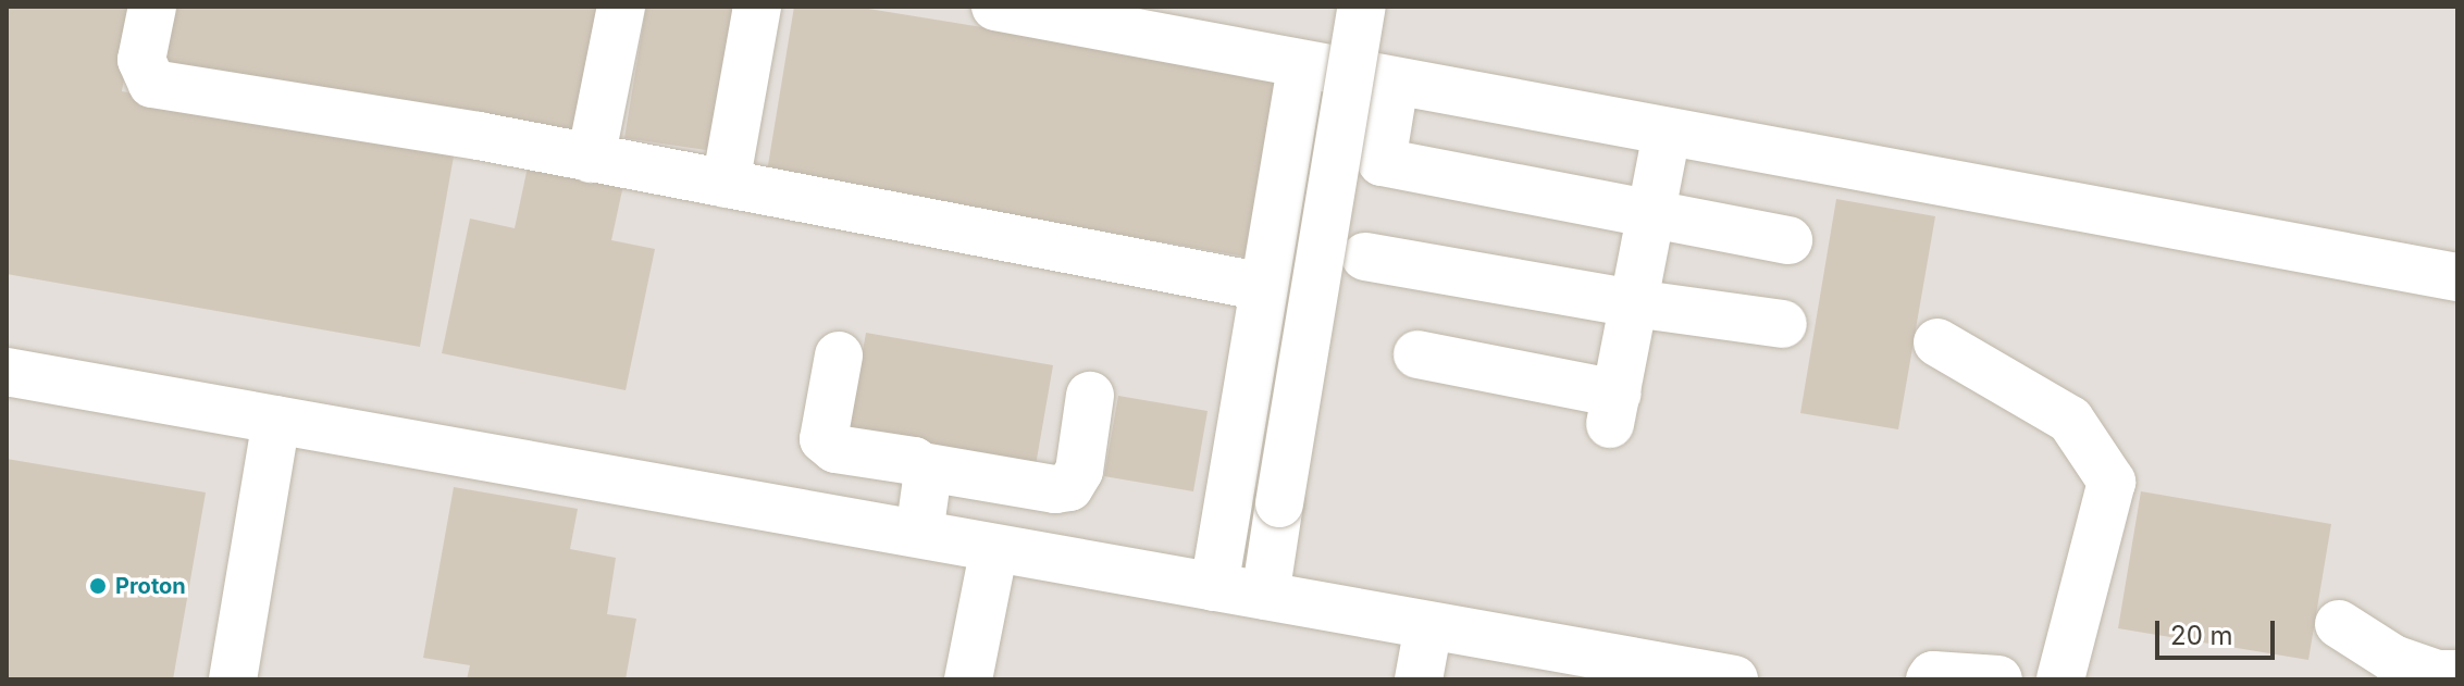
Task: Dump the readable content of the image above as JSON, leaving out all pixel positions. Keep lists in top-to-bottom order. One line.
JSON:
{"places":["Proton"],"scale_bar":"20 m"}
